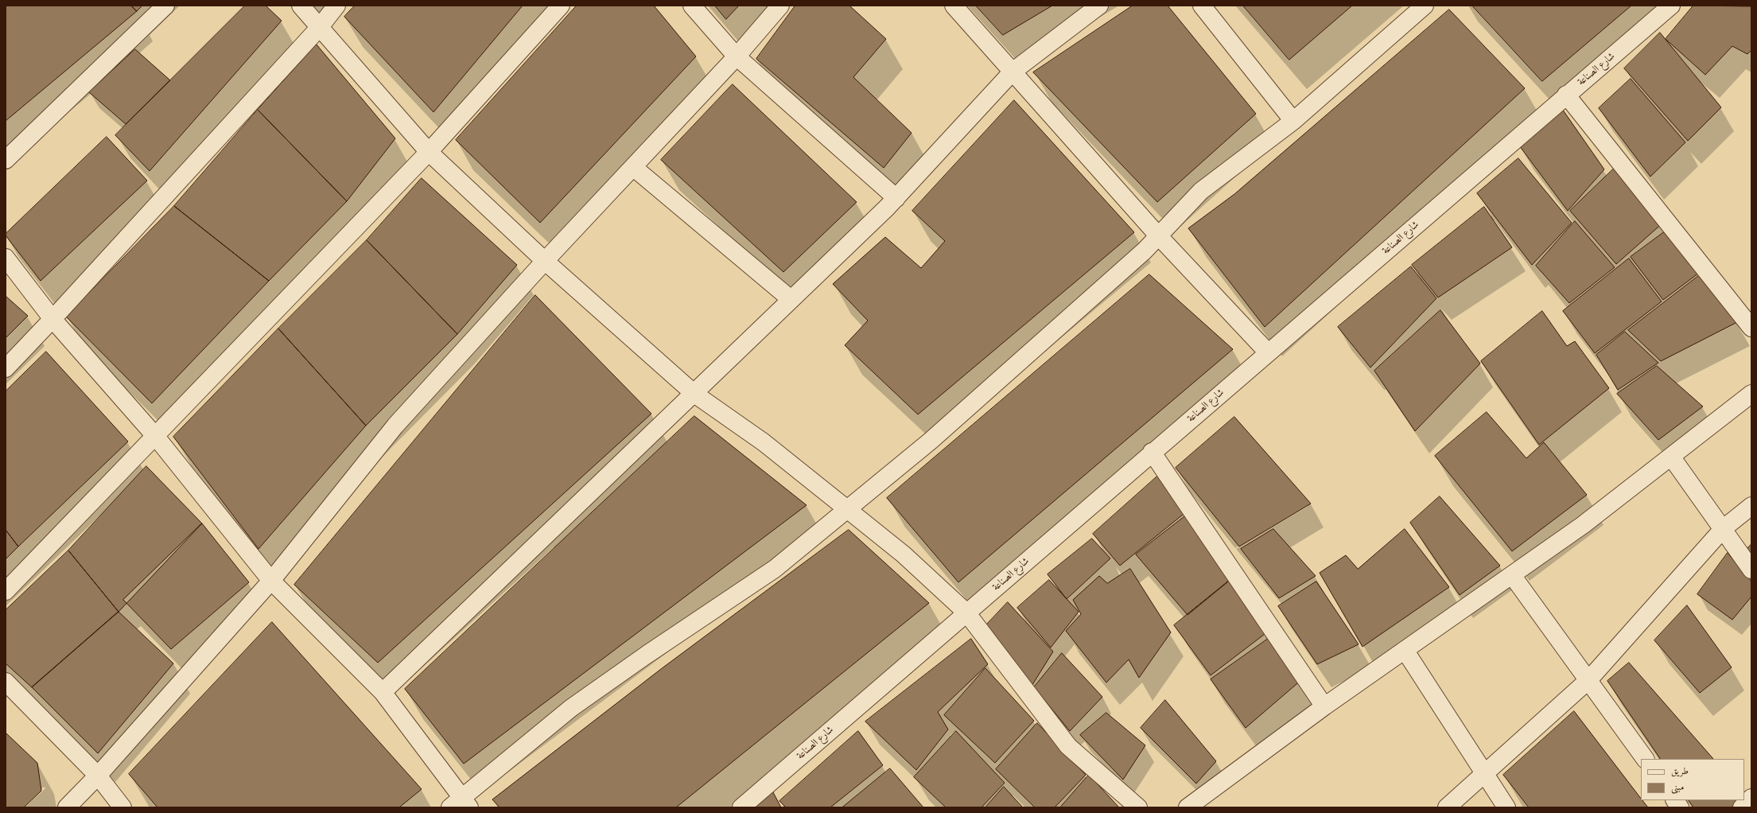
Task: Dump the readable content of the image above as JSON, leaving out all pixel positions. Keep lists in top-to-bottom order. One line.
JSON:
{"streets":{"street":["شارع الصناعة"]},"legend":["طريق","مبنى"]}
